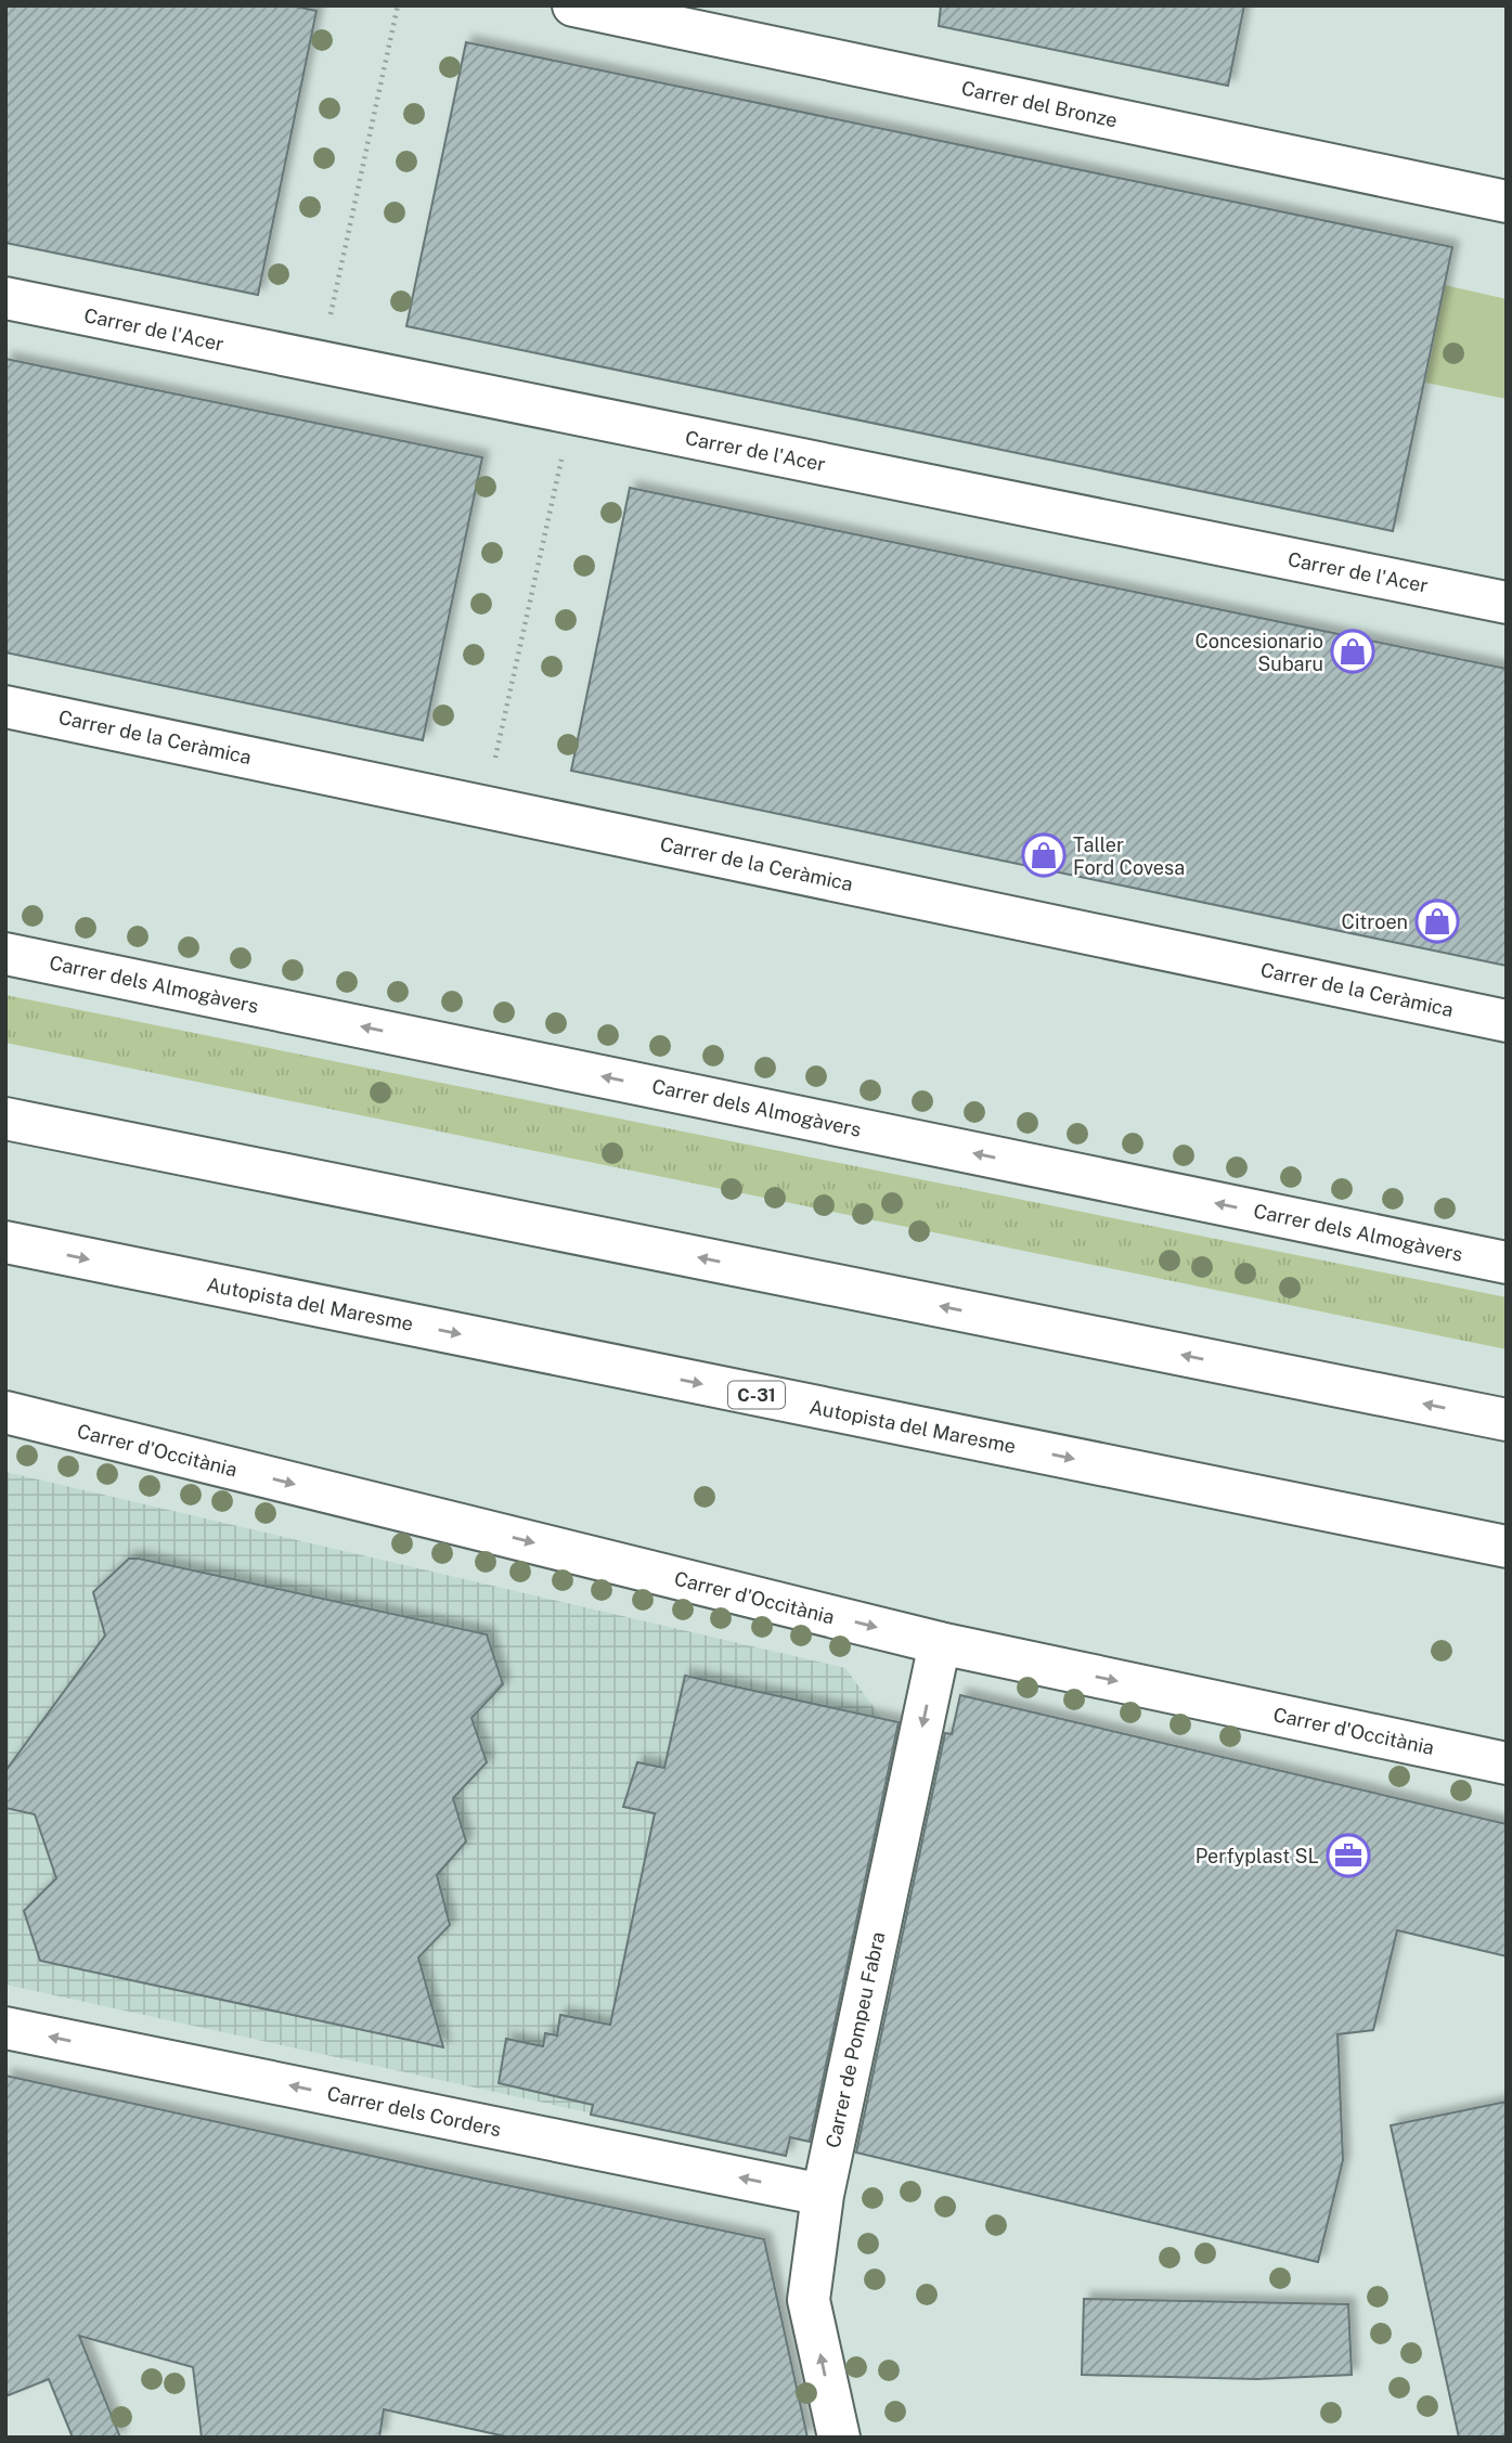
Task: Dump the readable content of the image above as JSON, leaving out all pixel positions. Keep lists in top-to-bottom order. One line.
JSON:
{"streets":{"main road":["Carrer del Bronze","Carrer de l'Acer","Carrer de la Ceràmica","Carrer dels Almogàvers","Autopista del Maresme","C-31","Carrer d'Occitània","Carrer de Pompeu Fabra","Carrer dels Corders"]},"crossings":[["Carrer d'Occitània","Carrer de Pompeu Fabra"],["Carrer de Pompeu Fabra","Carrer dels Corders"]],"one_way":["Carrer dels Corders"],"places":{"shop":["Concesionario Subaru","Taller Ford Covesa","Citroen"],"office":["Perfyplast SL"]}}
